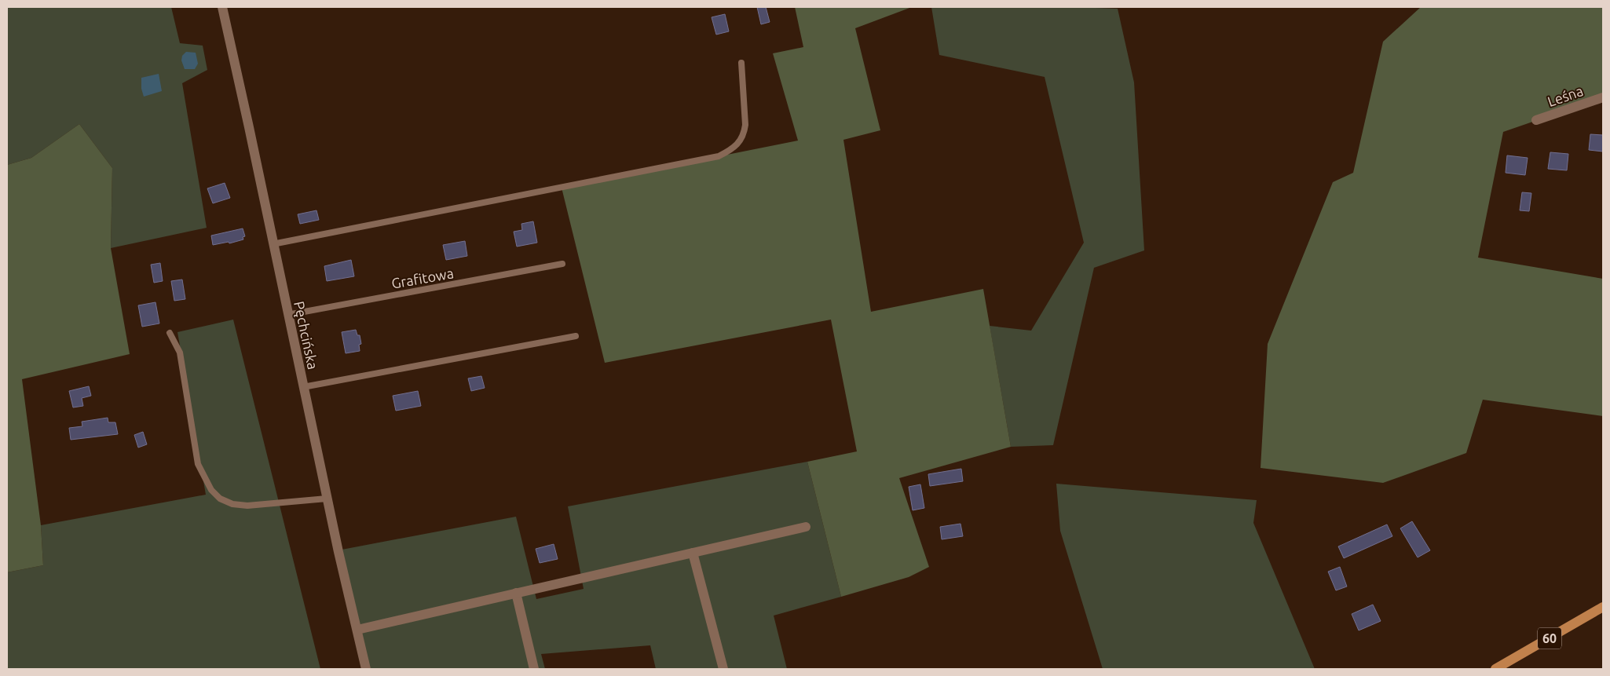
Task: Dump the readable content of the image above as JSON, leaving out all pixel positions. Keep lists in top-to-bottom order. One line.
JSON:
{"streets":{"main road":["60"],"street":["Leśna","Pęchcińska"],"lane":["Grafitowa"]},"crossings":[["Grafitowa","Pęchcińska"]]}
